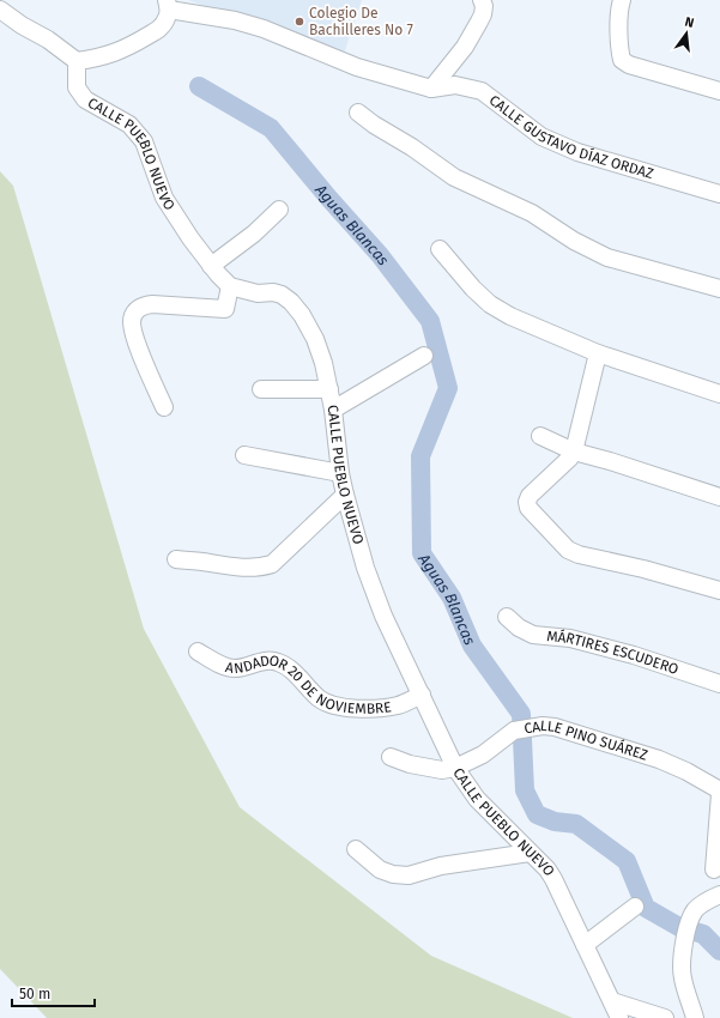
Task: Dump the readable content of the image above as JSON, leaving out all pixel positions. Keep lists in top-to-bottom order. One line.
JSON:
{"streets":{"street":["CALLE GUSTAVO DÍAZ ORDAZ","CALLE PUEBLO NUEVO","MÁRTIRES ESCUDERO","ANDADOR 20 DE NOVIEMBRE","CALLE PINO SUÁREZ"]},"crossings":[["CALLE PUEBLO NUEVO","ANDADOR 20 DE NOVIEMBRE"],["CALLE PUEBLO NUEVO","CALLE PINO SUÁREZ"]],"water":["Aguas Blancas"],"places":["Colegio De Bachilleres No 7"],"scale_bar":"50 m","north":"top"}
